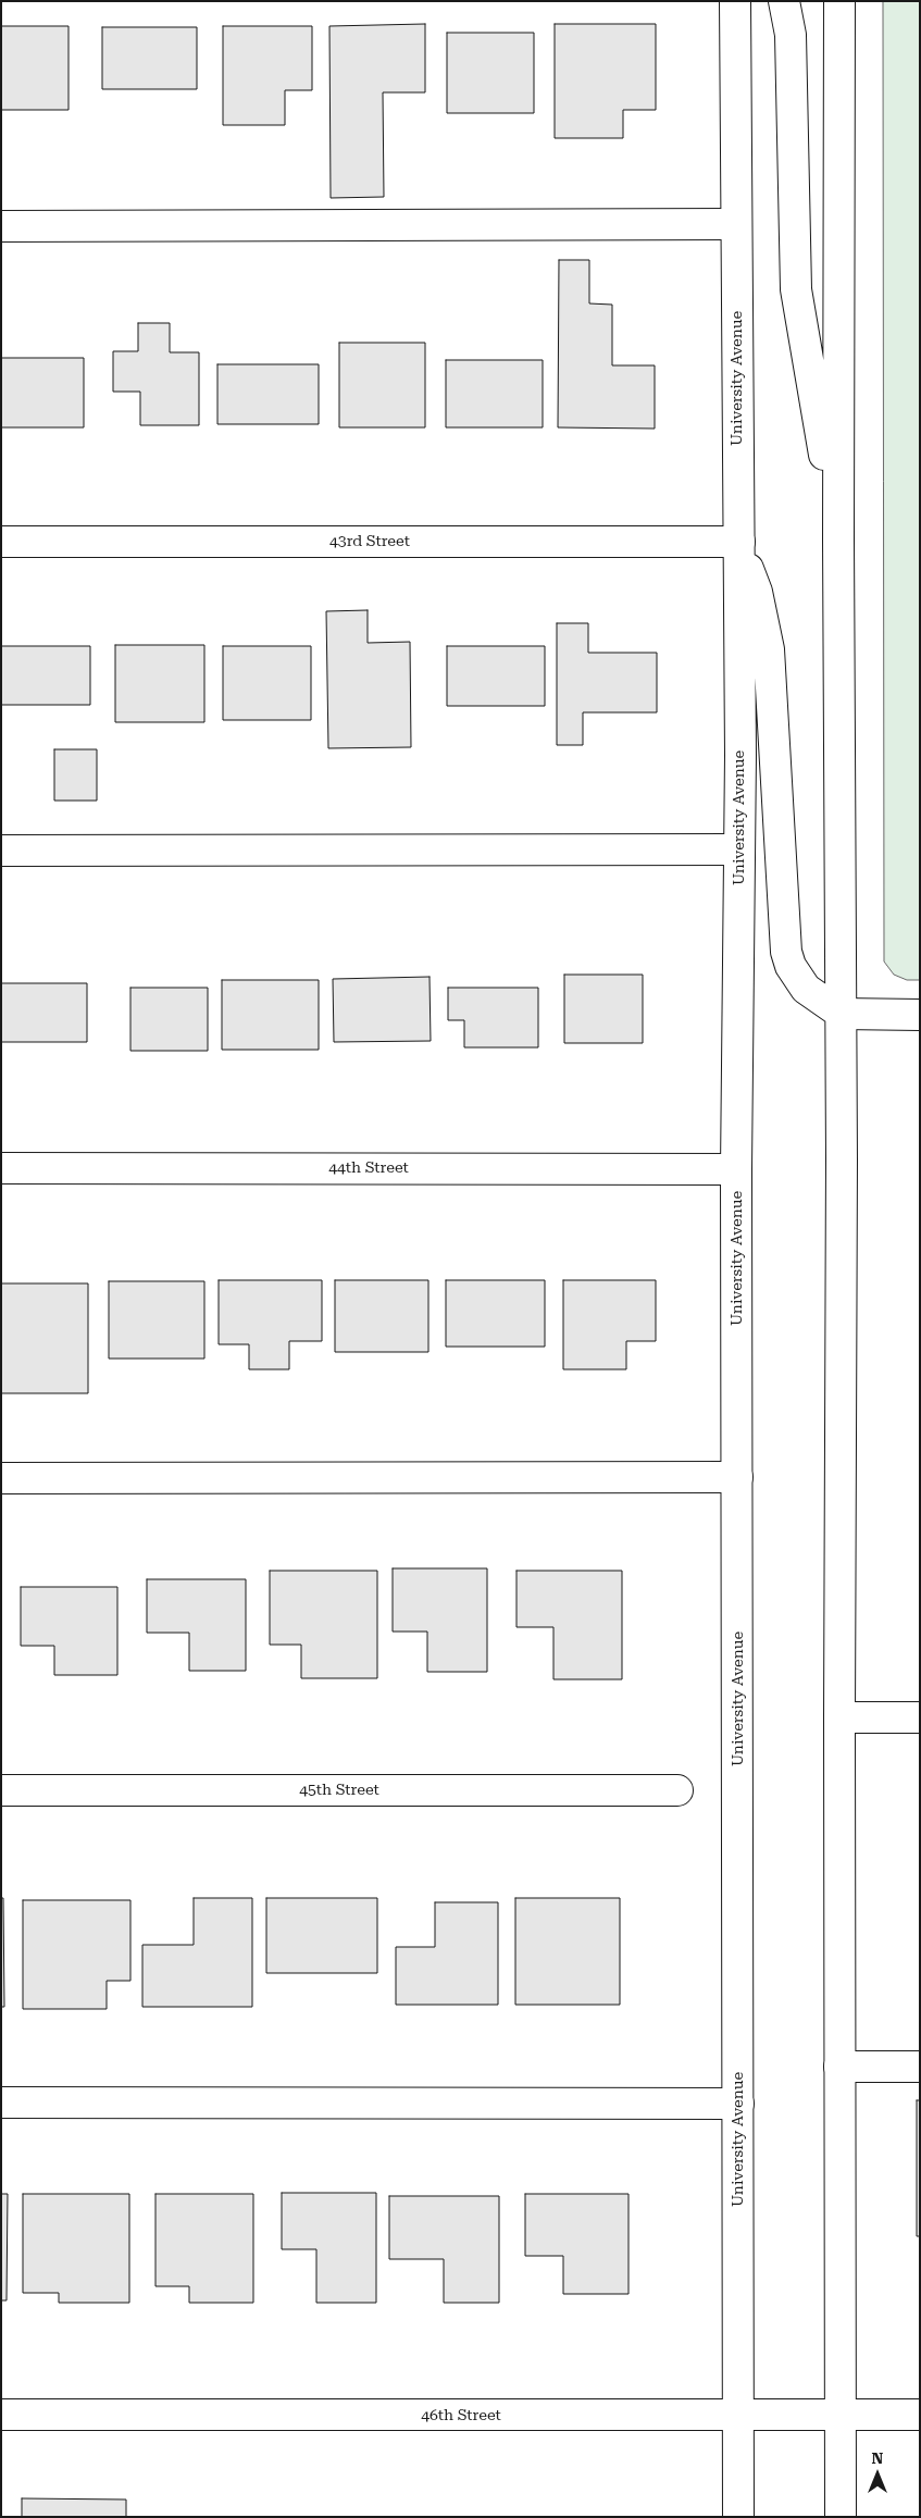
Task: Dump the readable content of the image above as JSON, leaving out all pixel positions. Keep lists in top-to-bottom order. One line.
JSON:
{"streets":{"main road":["University Avenue","43rd Street","44th Street","45th Street","46th Street"]},"crossings":[["University Avenue","43rd Street"],["University Avenue","44th Street"],["University Avenue","46th Street"]],"north":"top"}
